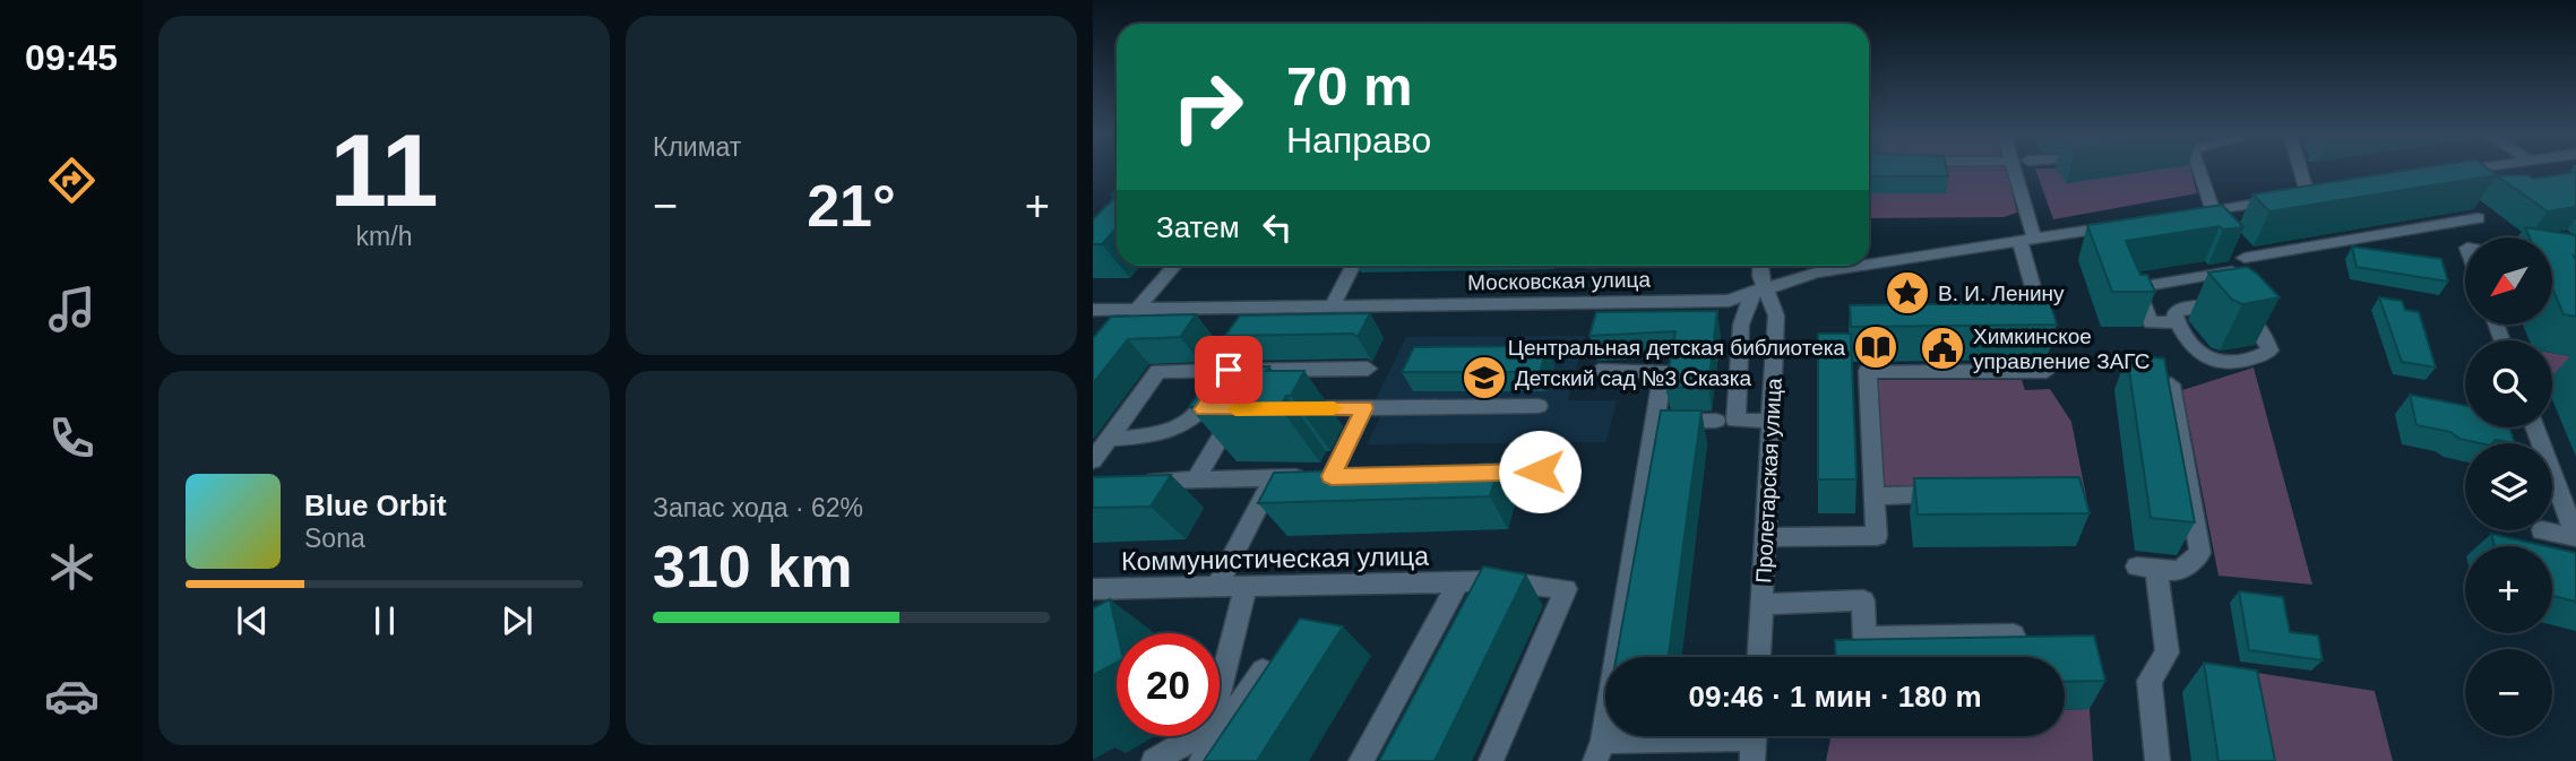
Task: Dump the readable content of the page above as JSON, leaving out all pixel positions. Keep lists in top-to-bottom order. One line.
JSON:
{"streets":{"street":["Московская улица","Пролетарская улица","Коммунистическая улица"]},"crossings":[["Московская улица","Пролетарская улица"]],"places":{"place":["В. И. Ленину"],"library":["Центральная детская библиотека"],"public building":["Химкинское управление ЗАГС"],"school or university":["Детский сад №3 Сказка"]},"north":"bottom left","page":{"tabs":"09:45","tile":[["11","km/h"],"Климат",["Запас хода · 62%","310 km"]],"turn":["70 m","Направо"],"heat":["−","21°","+"],"then":"Затем","map_buttons":["+","−"],"song":["Blue Orbit","Sona"],"limit":"20","trip":"09:46 · 1 мин · 180 m"}}
